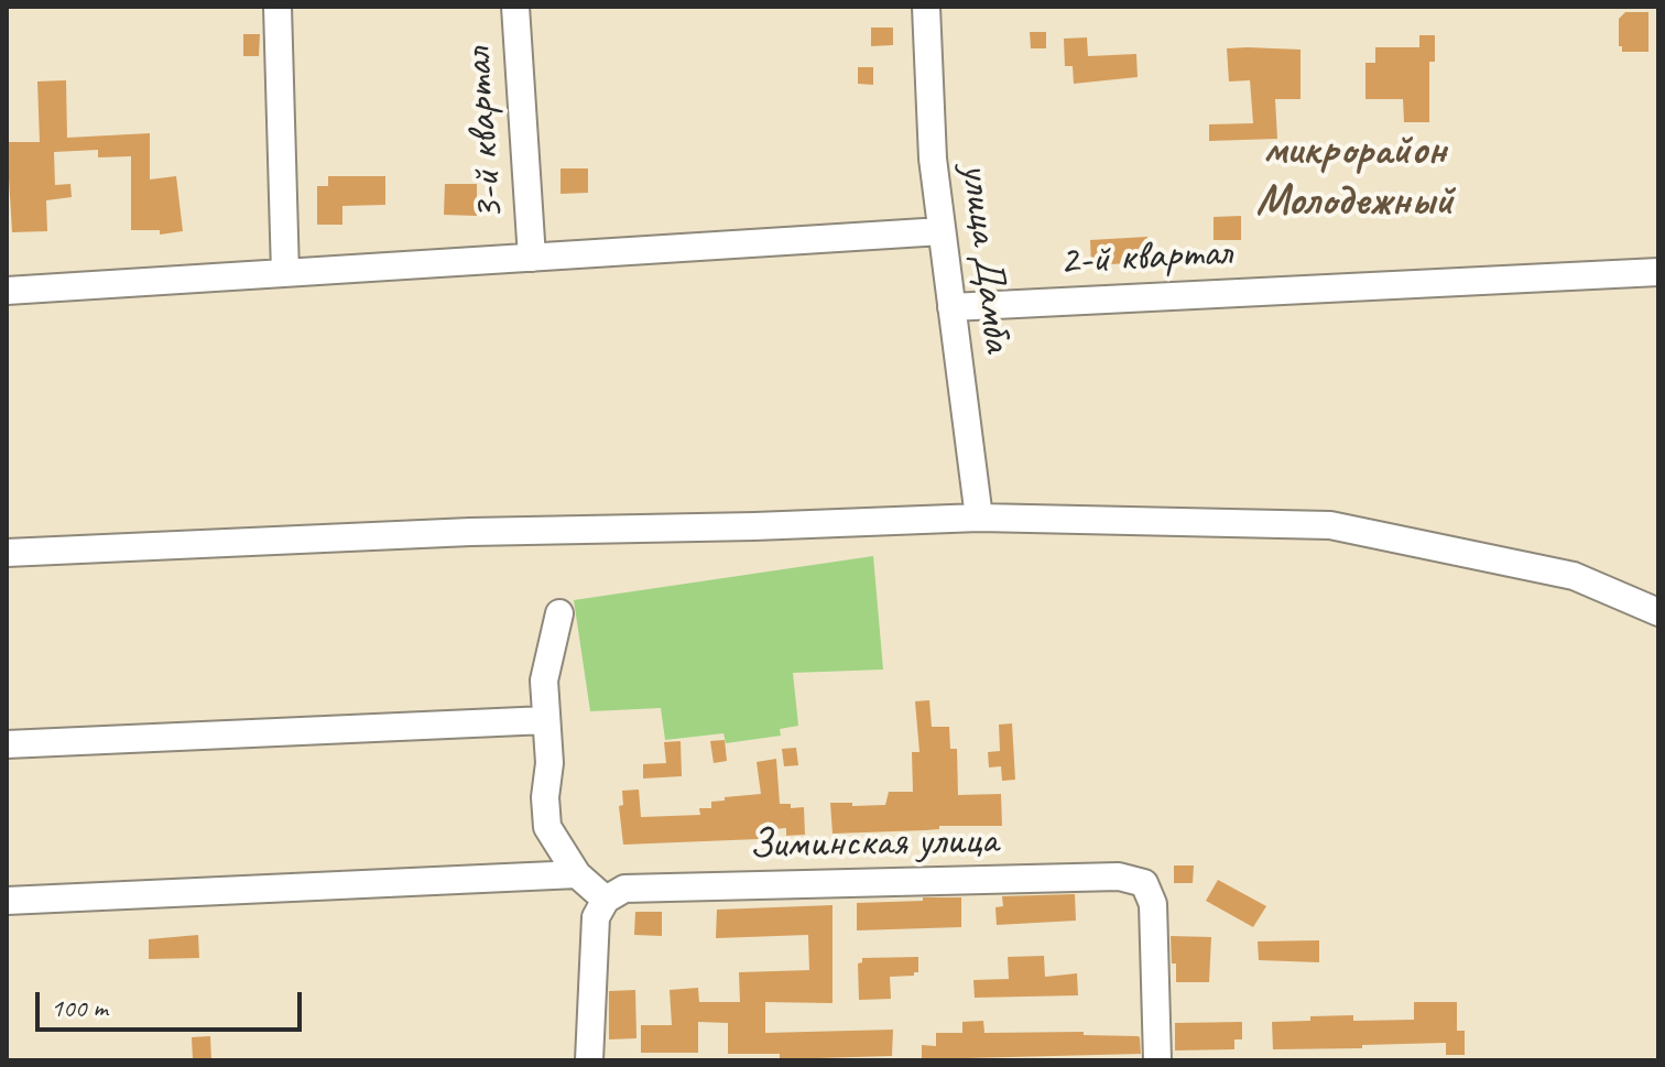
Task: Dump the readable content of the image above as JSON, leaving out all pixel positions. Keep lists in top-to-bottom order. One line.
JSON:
{"streets":{"street":["3-й квартал","улица Дамба","2-й квартал","Зиминская улица"]},"crossings":[["улица Дамба","2-й квартал"]],"districts":["микрорайон Молодежный"],"scale_bar":"100 m"}
